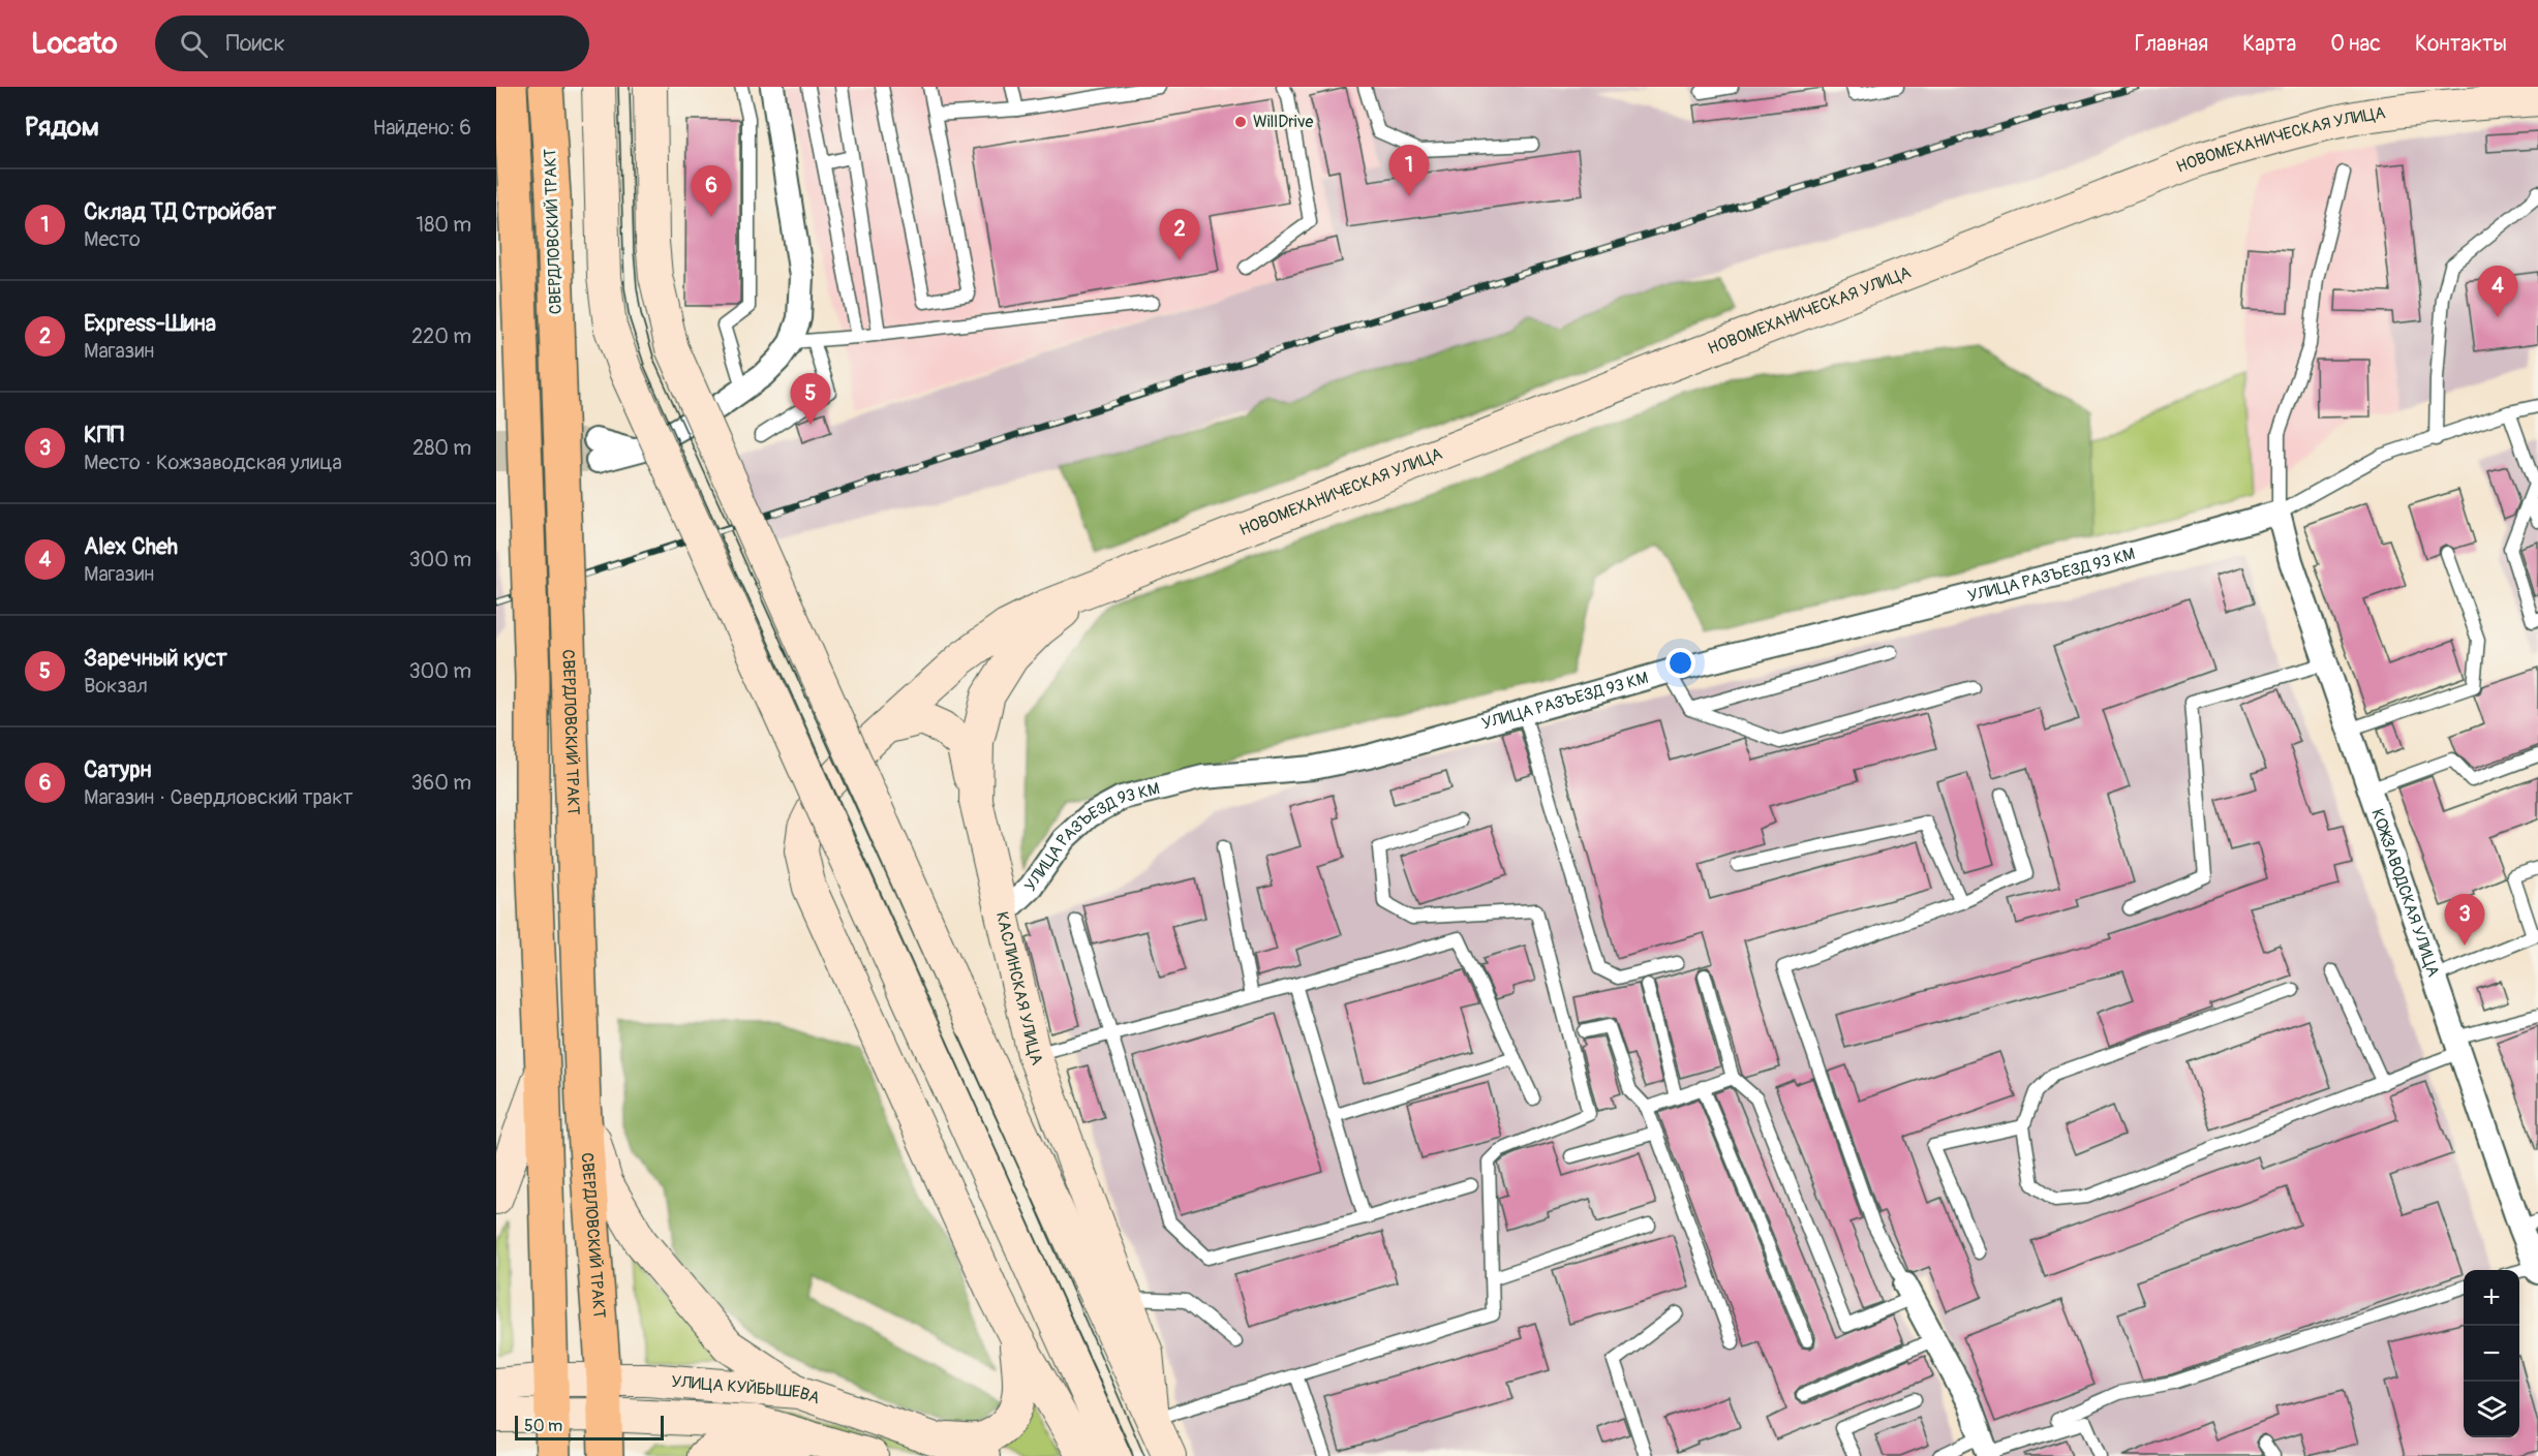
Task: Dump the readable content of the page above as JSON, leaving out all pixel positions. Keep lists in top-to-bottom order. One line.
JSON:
{"streets":{"main road":["НОВОМЕХАНИЧЕСКАЯ УЛИЦА","СВЕРДЛОВСКИЙ ТРАКТ","КАСЛИНСКАЯ УЛИЦА","УЛИЦА КУЙБЫШЕВА"],"street":["УЛИЦА РАЗЪЕЗД 93 КМ","КОЖЗАВОДСКАЯ УЛИЦА"]},"crossings":[["НОВОМЕХАНИЧЕСКАЯ УЛИЦА","КАСЛИНСКАЯ УЛИЦА"],["СВЕРДЛОВСКИЙ ТРАКТ","УЛИЦА КУЙБЫШЕВА"],["УЛИЦА РАЗЪЕЗД 93 КМ","КОЖЗАВОДСКАЯ УЛИЦА"],["УЛИЦА РАЗЪЕЗД 93 КМ","КАСЛИНСКАЯ УЛИЦА"]],"places":["WillDrive"],"scale_bar":"50 m","page":{"header":"Locato","search":"Поиск","nav":["Главная","Карта","О нас","Контакты"],"heading":["Рядом","Найдено: 6"],"pins":["1","6","2","4","5","3"],"list":[{"mark":"1","name":"Склад ТД Стройбат","note":"Место","value":"180 m"},{"mark":"2","name":"Express-Шина","note":"Магазин","value":"220 m"},{"mark":"3","name":"КПП","note":"Место · Кожзаводская улица","value":"280 m"},{"mark":"4","name":"Alex Cheh","note":"Магазин","value":"300 m"},{"mark":"5","name":"Заречный куст","note":"Вокзал","value":"300 m"},{"mark":"6","name":"Сатурн","note":"Магазин · Свердловский тракт","value":"360 m"}],"map_buttons":["+","−"],"scale":"50 m"}}
